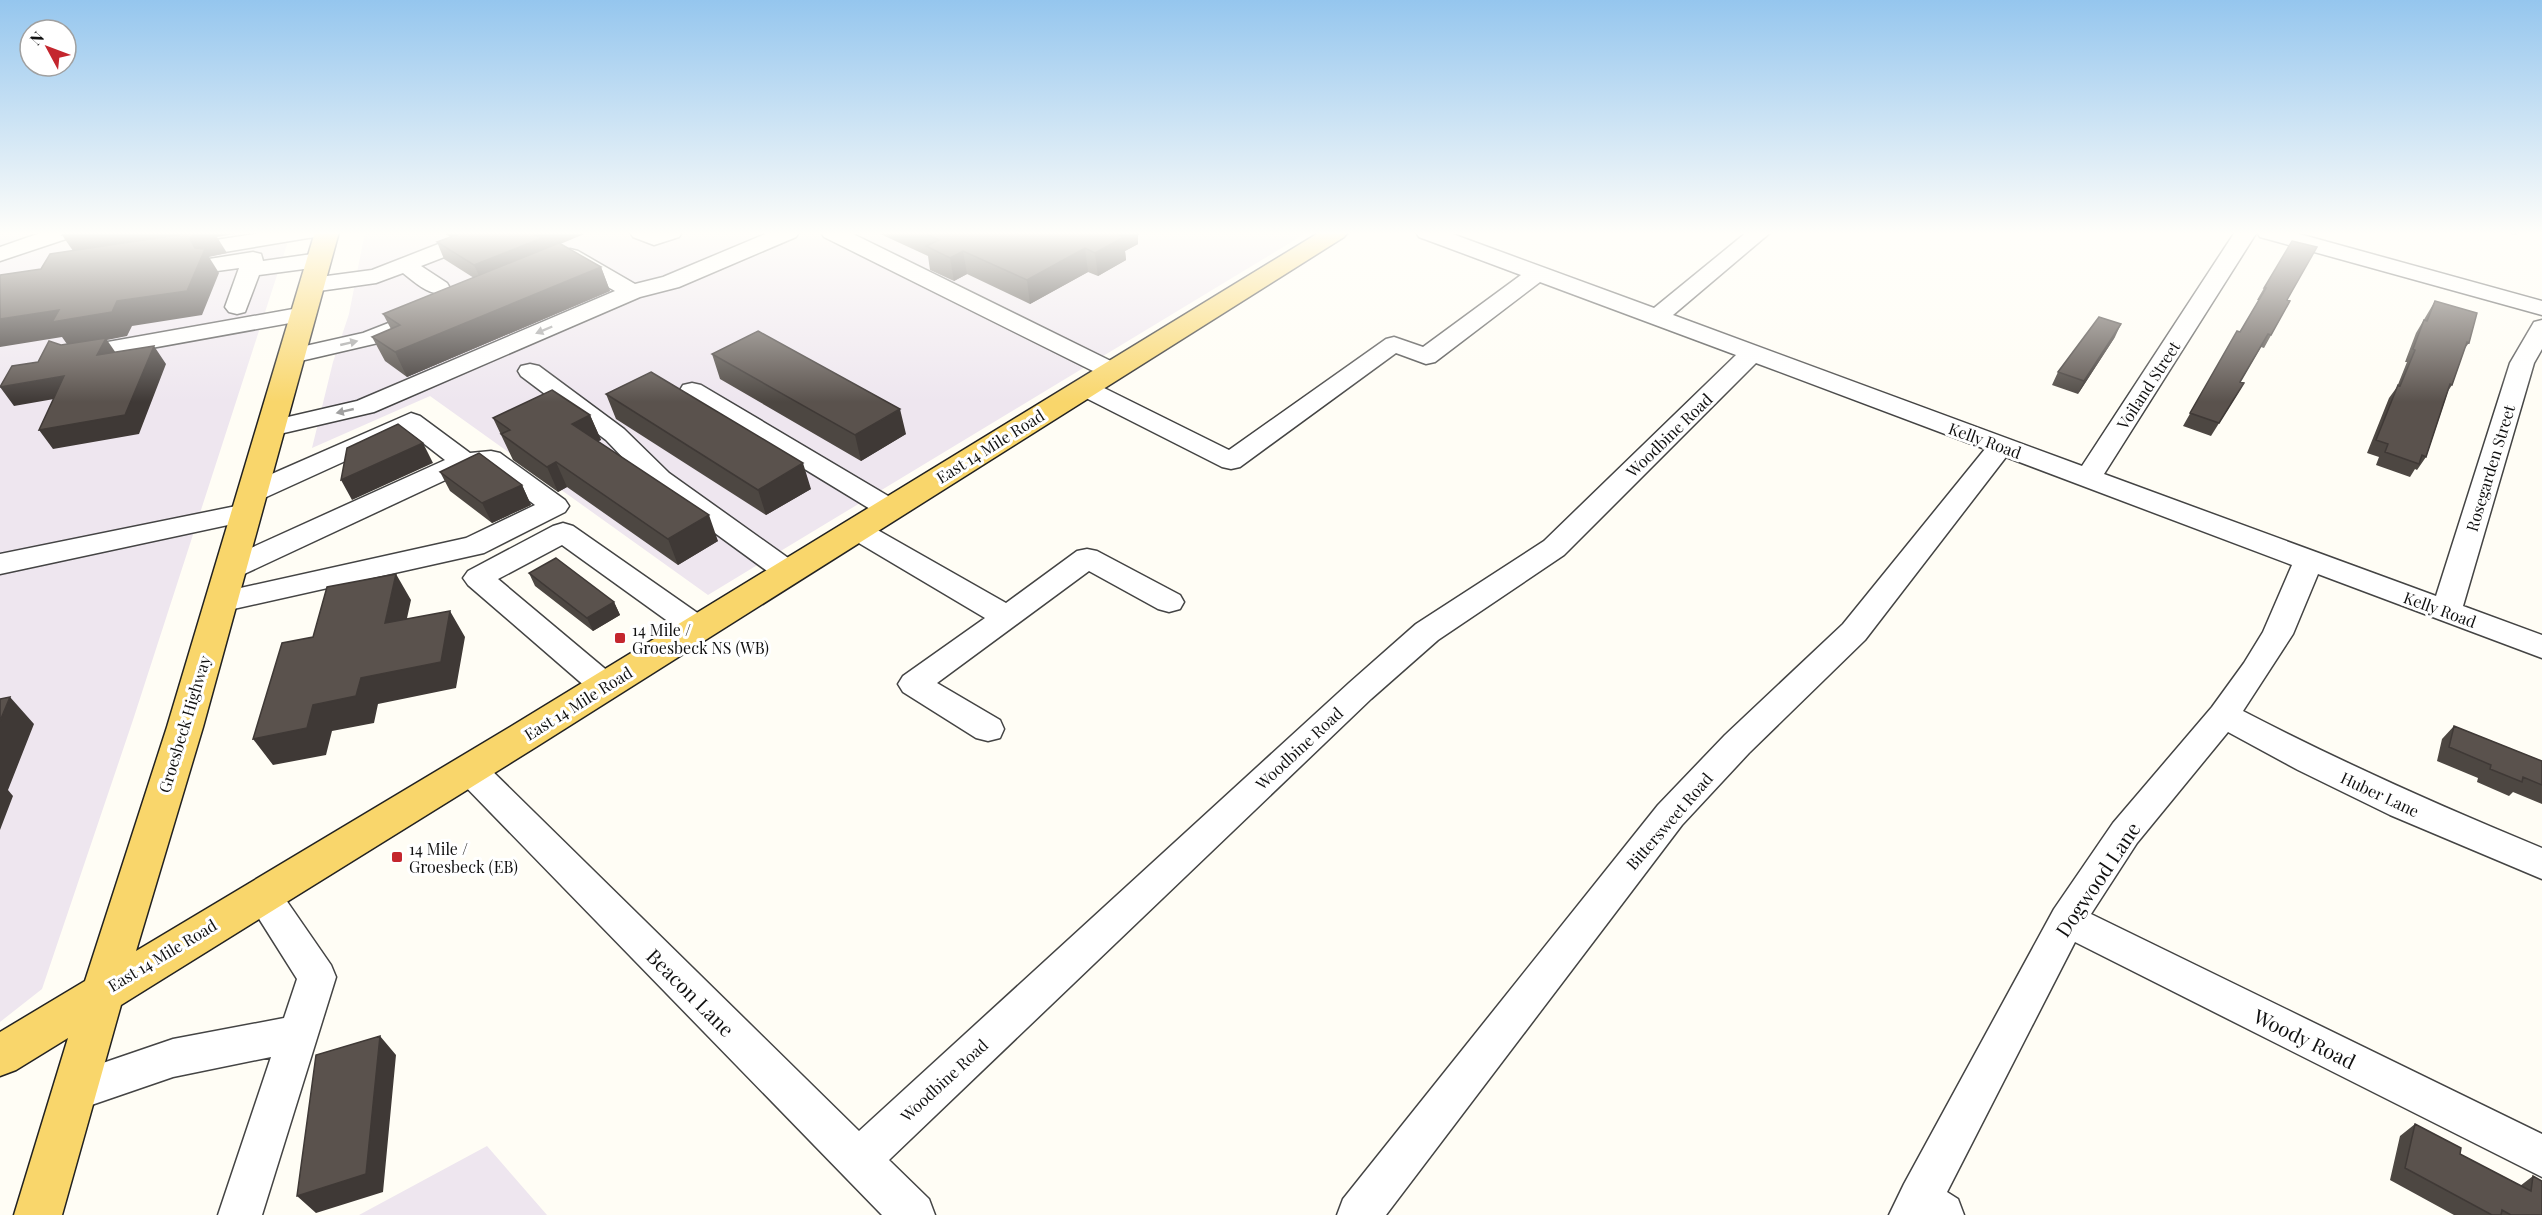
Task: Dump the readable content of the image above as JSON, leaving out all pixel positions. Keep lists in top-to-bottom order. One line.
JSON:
{"streets":{"main road":["East 14 Mile Road","Groesbeck Highway"],"street":["Voiland Street","Woodbine Road","Kelly Road","Rosegarden Street","Huber Lane","Bittersweet Road","Dogwood Lane","Beacon Lane","Woody Road"]},"crossings":[["Voiland Street","Kelly Road"],["Woodbine Road","Kelly Road"],["Woodbine Road","Beacon Lane"],["Kelly Road","Rosegarden Street"],["Kelly Road","Bittersweet Road"],["Kelly Road","Dogwood Lane"],["East 14 Mile Road","Groesbeck Highway"],["East 14 Mile Road","Beacon Lane"],["Huber Lane","Dogwood Lane"],["Dogwood Lane","Woody Road"]],"places":{"transit":["14 Mile / Groesbeck NS (WB)","14 Mile / Groesbeck (EB)"]},"north":"top left"}
